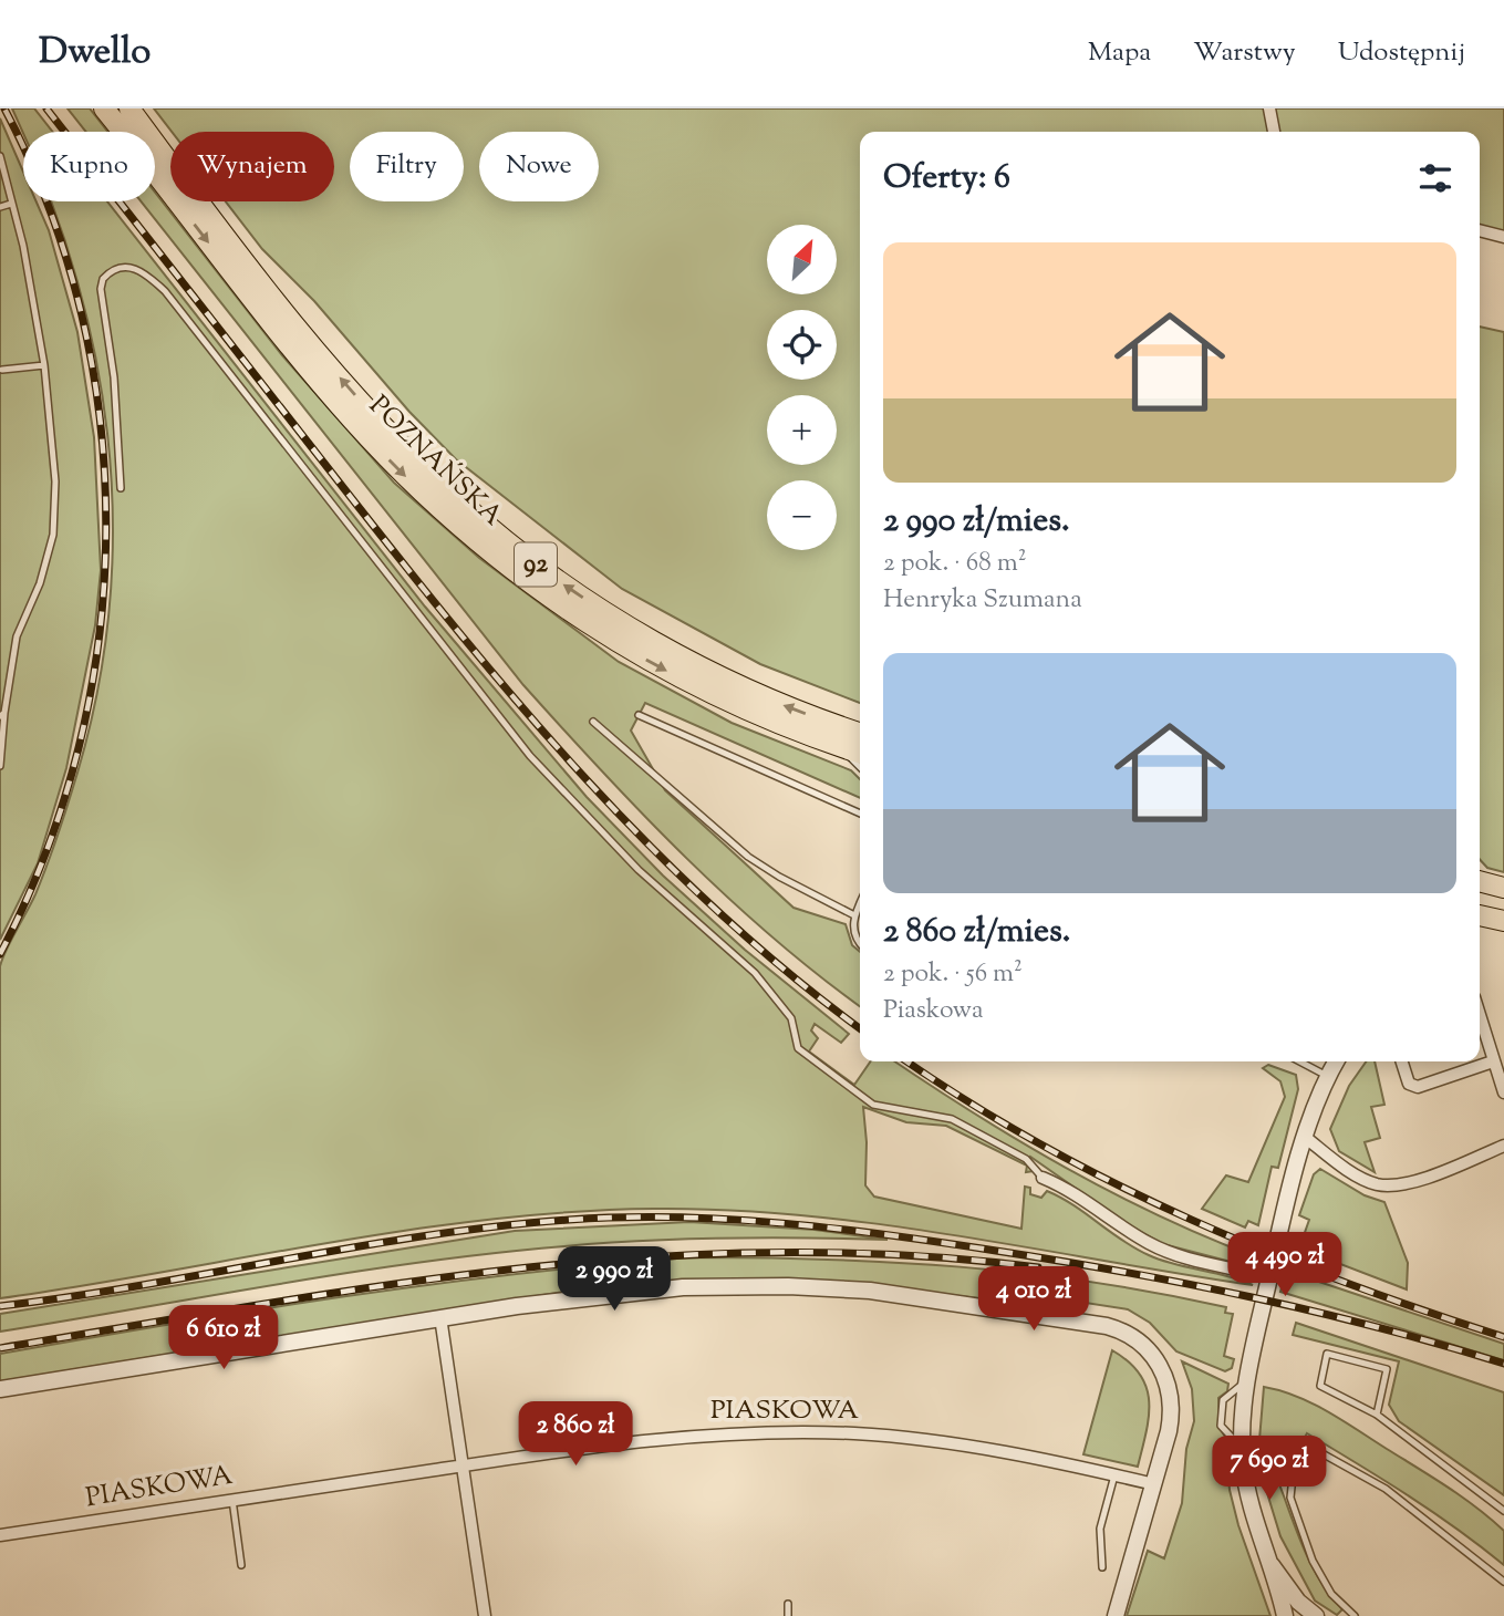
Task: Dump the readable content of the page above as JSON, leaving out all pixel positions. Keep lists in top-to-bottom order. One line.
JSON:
{"streets":{"main road":["POZNAŃSKA","92"],"street":["PIASKOWA"]},"north":"top right","page":{"header":"Dwello","nav":["Mapa","Warstwy","Udostępnij"],"chip":["Kupno","Wynajem","Filtry","Nowe"],"heading":"Oferty: 6","map_buttons":["+","−"],"list":[{"name":"2 990 zł/mies.","note":"2 pok. · 68 m² · Henryka Szumana"},{"name":"2 860 zł/mies.","note":"2 pok. · 56 m² · Piaskowa"}],"price":["4 490 zł","2 990 zł","4 010 zł","6 610 zł","2 860 zł","7 690 zł"]}}
